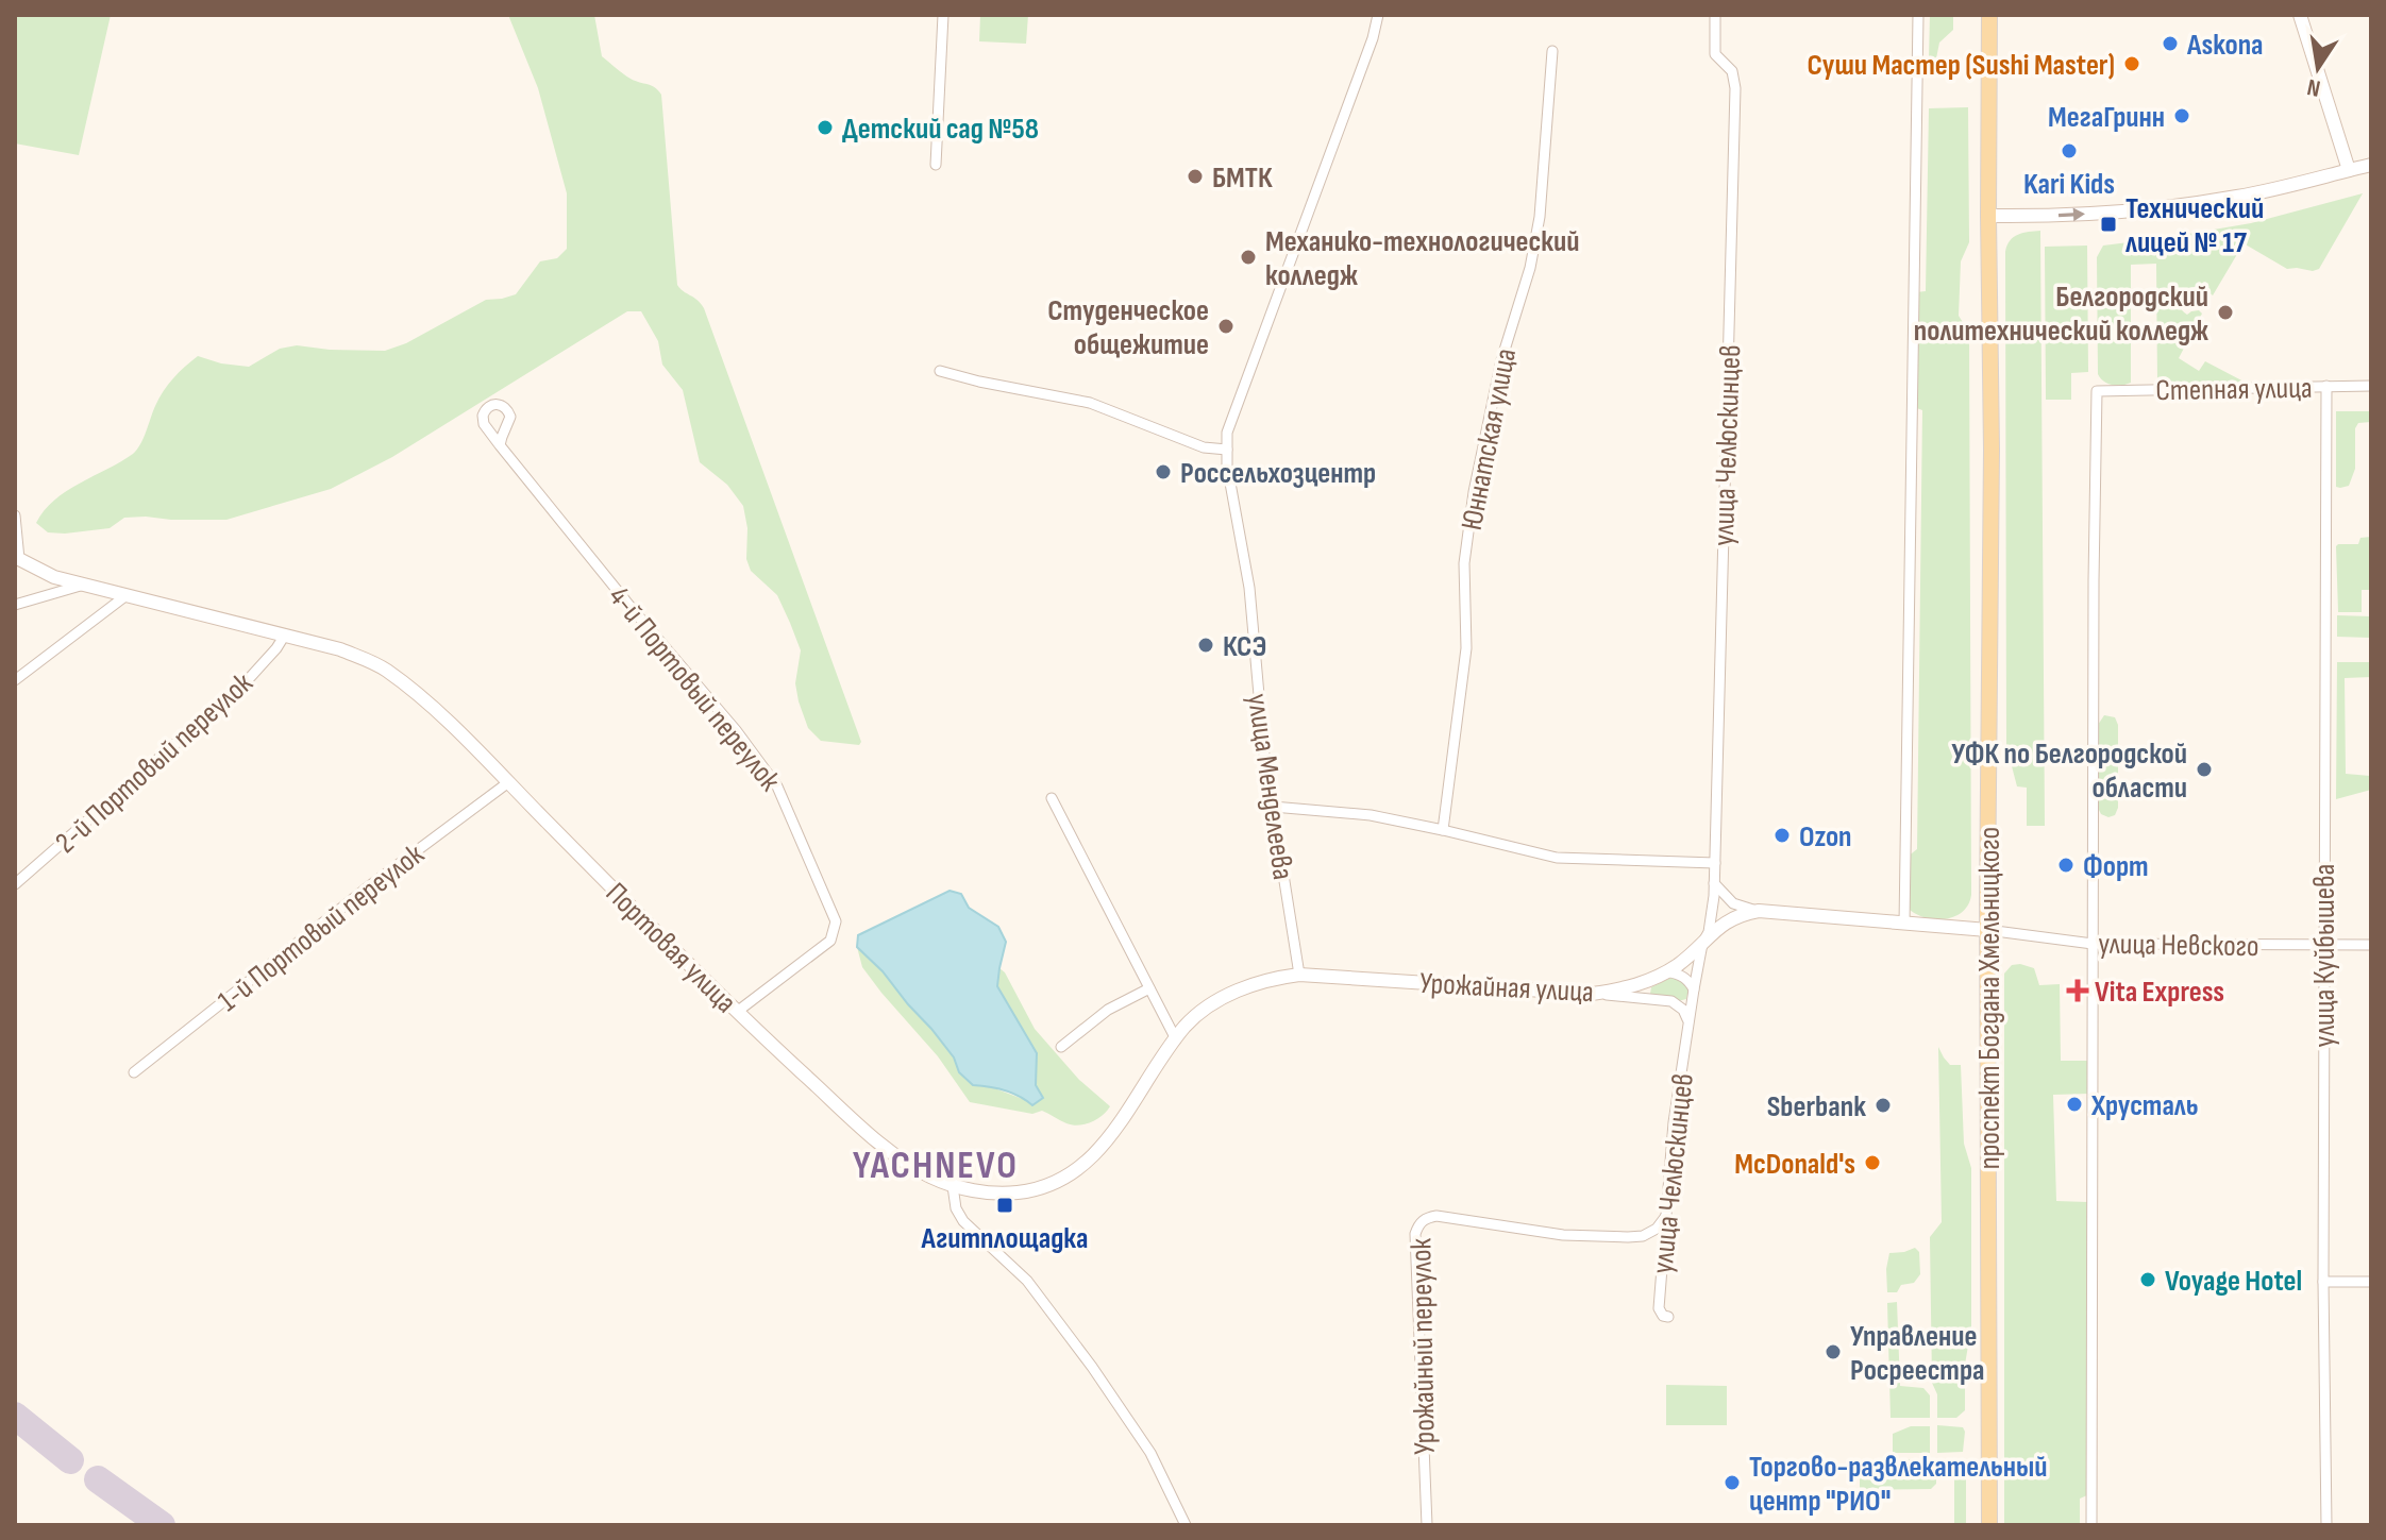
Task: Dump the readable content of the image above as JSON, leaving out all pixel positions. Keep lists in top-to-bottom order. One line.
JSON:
{"streets":{"main road":["проспект Богдана Хмельницкого"],"street":["Степная улица","Юннатская улица","улица Челюскинцев","4-й Портовый переулок","2-й Портовый переулок","улица Менделеева","1-й Портовый переулок","улица Невского","Портовая улица","улица Куйбышева","Урожайная улица","Урожайный переулок"]},"crossings":[["Степная улица","улица Невского"],["Степная улица","улица Куйбышева"],["улица Челюскинцев","Урожайная улица"],["улица Челюскинцев","Урожайный переулок"],["4-й Портовый переулок","Портовая улица"],["2-й Портовый переулок","Портовая улица"],["улица Менделеева","Урожайная улица"],["1-й Портовый переулок","Портовая улица"],["улица Невского","улица Куйбышева"],["улица Невского","Урожайная улица"],["улица Невского","проспект Богдана Хмельницкого"],["Портовая улица","Урожайная улица"],["Урожайная улица","проспект Богдана Хмельницкого"]],"districts":["YACHNEVO"],"places":{"other":["Askona","Суши Мастер (Sushi Master)","МегаГринн","Детский сад №58","Kari Kids","БМТК","Механико-технологический колледж","Белгородский политехнический колледж","Студенческое общежитие","Россельхозцентр","КСЭ","УФК по Белгородской области","Ozon","Форт","Хрусталь","Sberbank","McDonald's","Voyage Hotel","Управление Росреестра","Торгово-развлекательный центр \"РИО\""],"transit":["Технический лицей № 17","Агитплощадка"],"health":["Vita Express"]},"north":"bottom"}
